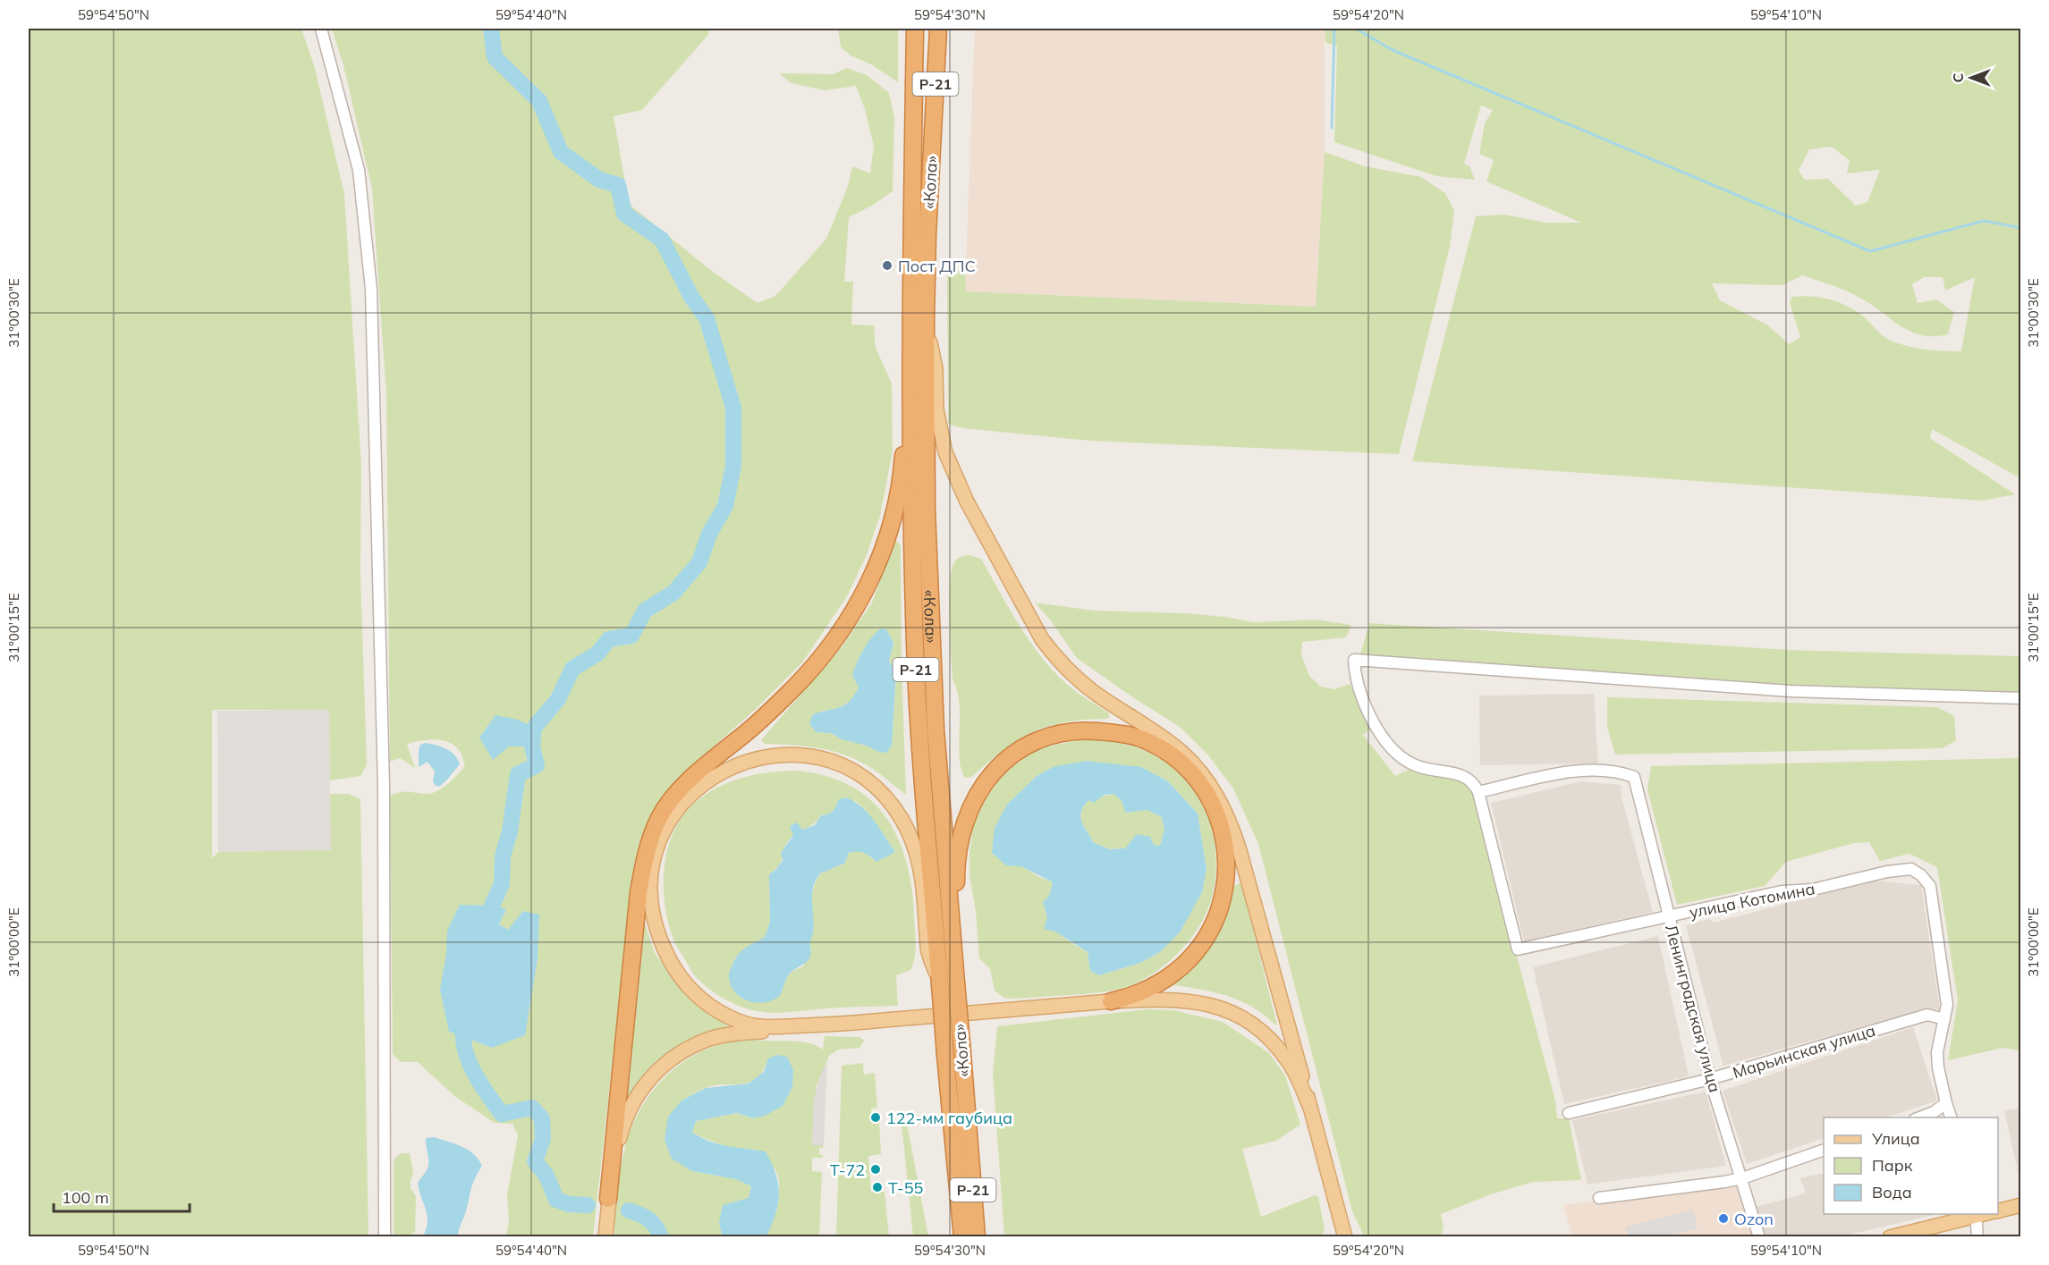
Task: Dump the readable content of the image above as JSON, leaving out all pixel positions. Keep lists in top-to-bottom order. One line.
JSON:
{"streets":{"highway":["Р-21","«Кола»"],"street":["улица Котомина","Ленинградская улица","Марьинская улица"]},"crossings":[["улица Котомина","Ленинградская улица"],["улица Котомина","Марьинская улица"],["Ленинградская улица","Марьинская улица"]],"places":["Пост ДПС","122-мм гаубица","Т-72","Т-55","Ozon"],"legend":["Улица","Парк","Вода"],"scale_bar":"100 m","north":"left","coordinates":["59°54'50\"N","59°54'40\"N","59°54'30\"N","59°54'20\"N","59°54'10\"N","31°00'30\"E","31°00'15\"E","31°00'00\"E"]}
